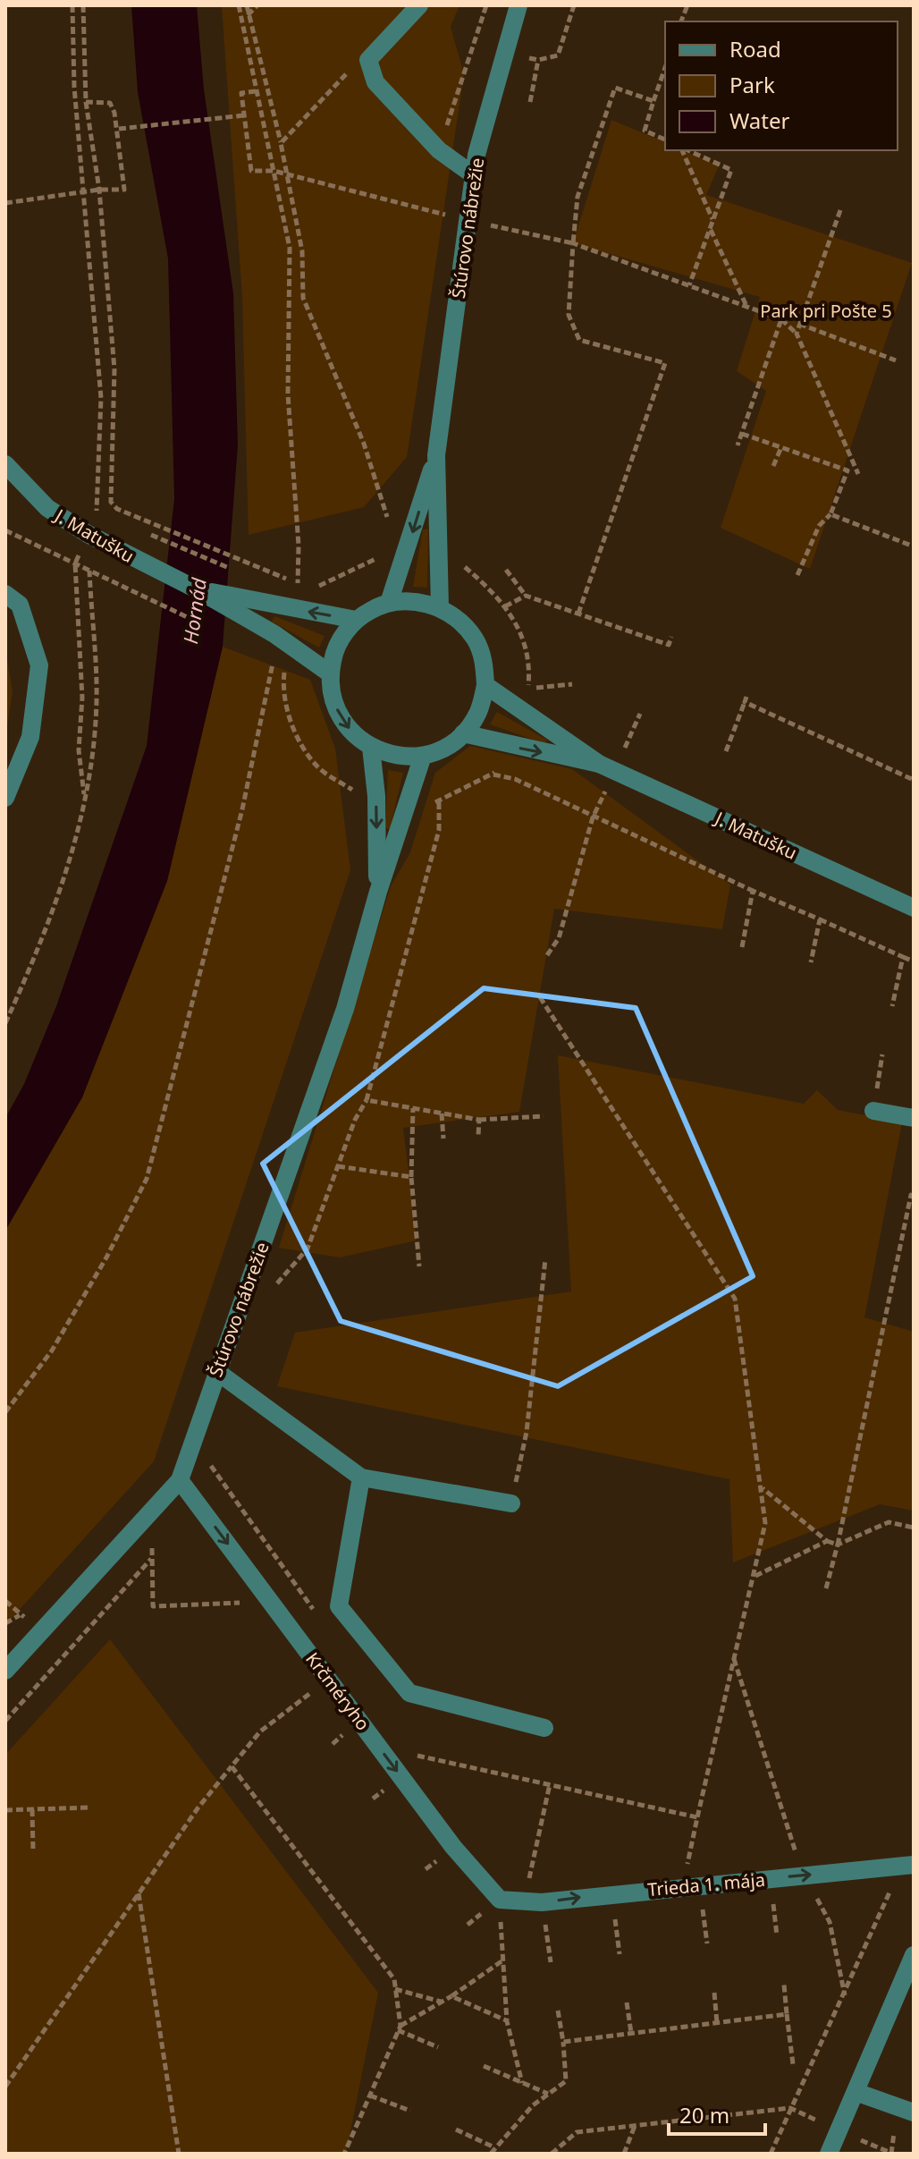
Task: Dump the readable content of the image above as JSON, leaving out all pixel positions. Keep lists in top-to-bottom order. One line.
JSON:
{"streets":{"street":["Štúrovo nábrežie","J. Matušku","Krčméryho","Trieda 1. mája"]},"crossings":[["Štúrovo nábrežie","Krčméryho"],["Krčméryho","Trieda 1. mája"]],"one_way":["Krčméryho","Trieda 1. mája"],"water":["Hornád"],"parks":["Park pri Pošte 5"],"legend":["Road","Park","Water"],"scale_bar":"20 m"}
